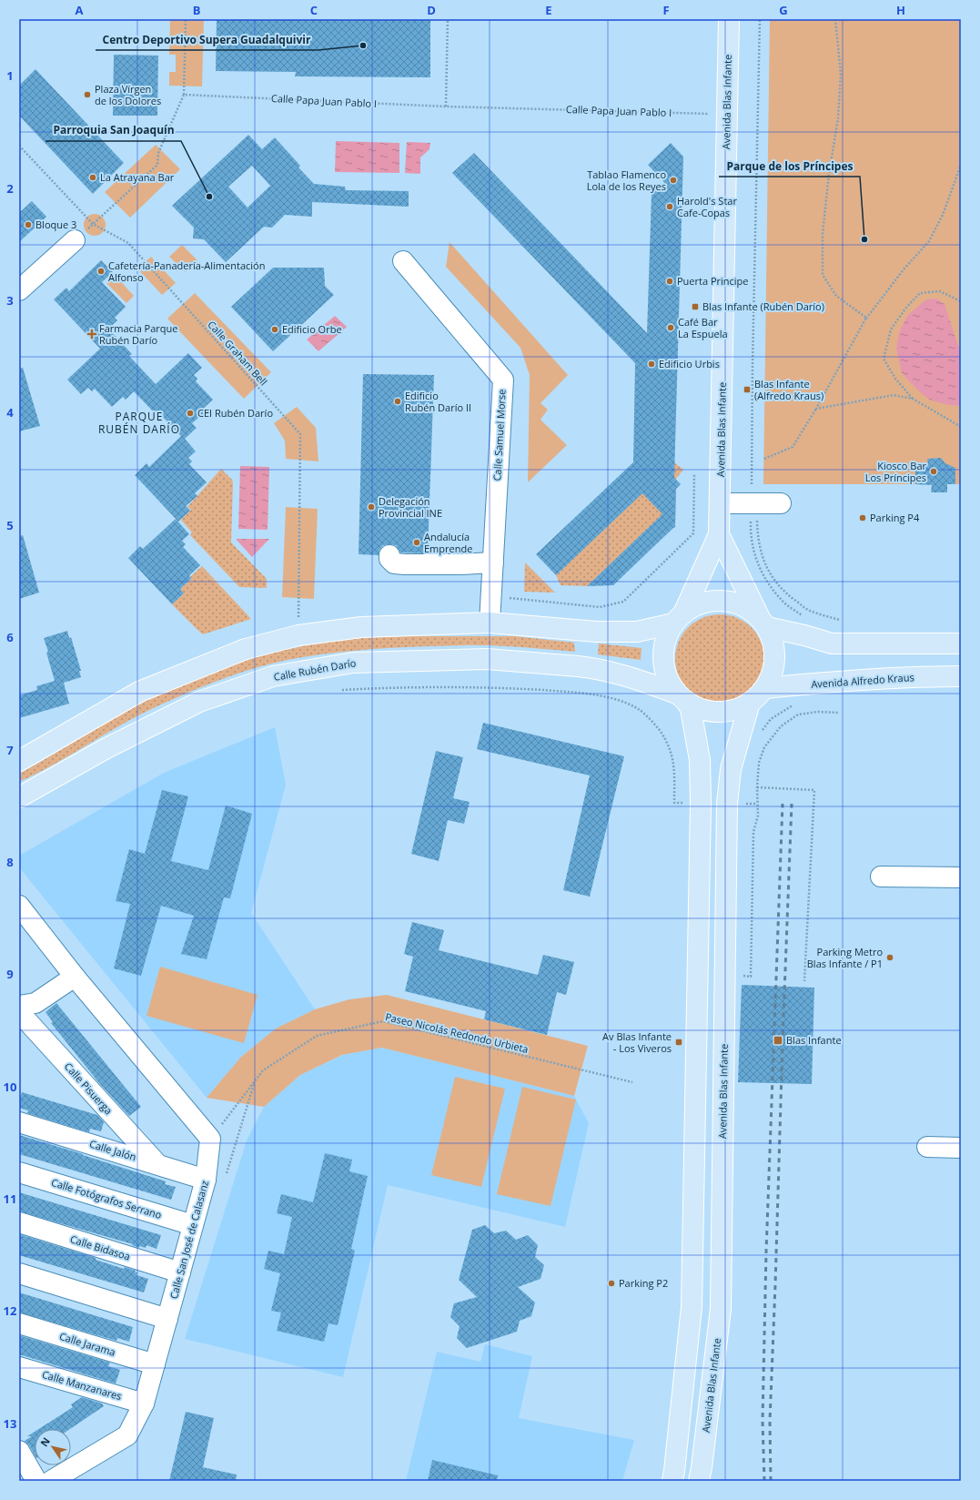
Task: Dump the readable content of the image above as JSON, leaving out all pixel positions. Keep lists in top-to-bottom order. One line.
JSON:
{"streets":{"main road":["Avenida Blas Infante","Calle Rubén Darío","Avenida Alfredo Kraus"],"street":["Calle Samuel Morse","Calle Pisuerga","Calle Jalón","Calle Fotógrafos Serrano","Calle San José de Calasanz","Calle Bidasoa","Calle Jarama","Calle Manzanares"],"path":["Calle Papa Juan Pablo I","Calle Graham Bell","Paseo Nicolás Redondo Urbieta"]},"crossings":[["Calle Papa Juan Pablo I","Avenida Blas Infante"],["Avenida Blas Infante","Calle Rubén Darío"],["Avenida Blas Infante","Avenida Alfredo Kraus"],["Calle Rubén Darío","Avenida Alfredo Kraus"],["Paseo Nicolás Redondo Urbieta","Calle San José de Calasanz"],["Calle Pisuerga","Calle Jalón"],["Calle Jalón","Calle San José de Calasanz"],["Calle Fotógrafos Serrano","Calle San José de Calasanz"],["Calle San José de Calasanz","Calle Bidasoa"],["Calle San José de Calasanz","Calle Jarama"],["Calle San José de Calasanz","Calle Manzanares"]],"districts":["PARQUE RUBÉN DARÍO"],"places":{"other":["Centro Deportivo Supera Guadalquivir","Plaza Vírgen de los Dolores","La Atrayana Bar","Tablao Flamenco Lola de los Reyes","Parroquia San Joaquín","Harold's Star Cafe-Copas","Bloque 3","Parque de los Príncipes","Cafetería-Panadería-Alimentación Alfonso","Puerta Principe","Café Bar La Espuela","Edificio Orbe","Edificio Urbis","Edificio Rubén Darío II","CEI Rubén Darío","Kiosco Bar Los Príncipes","Delegación Provincial INE","Parking P4","Andalucía Emprende","Parking Metro Blas Infante / P1","Parking P2"],"transit":["Blas Infante (Rubén Darío)","Blas Infante (Alfredo Kraus)","Blas Infante","Av Blas Infante - Los Viveros"],"health":["Farmacia Parque Rubén Darío"]},"north":"top left","grid":{"columns":["A","B","C","D","E","F","G","H"],"rows":["1","2","3","4","5","6","7","8","9","10","11","12","13"]}}
